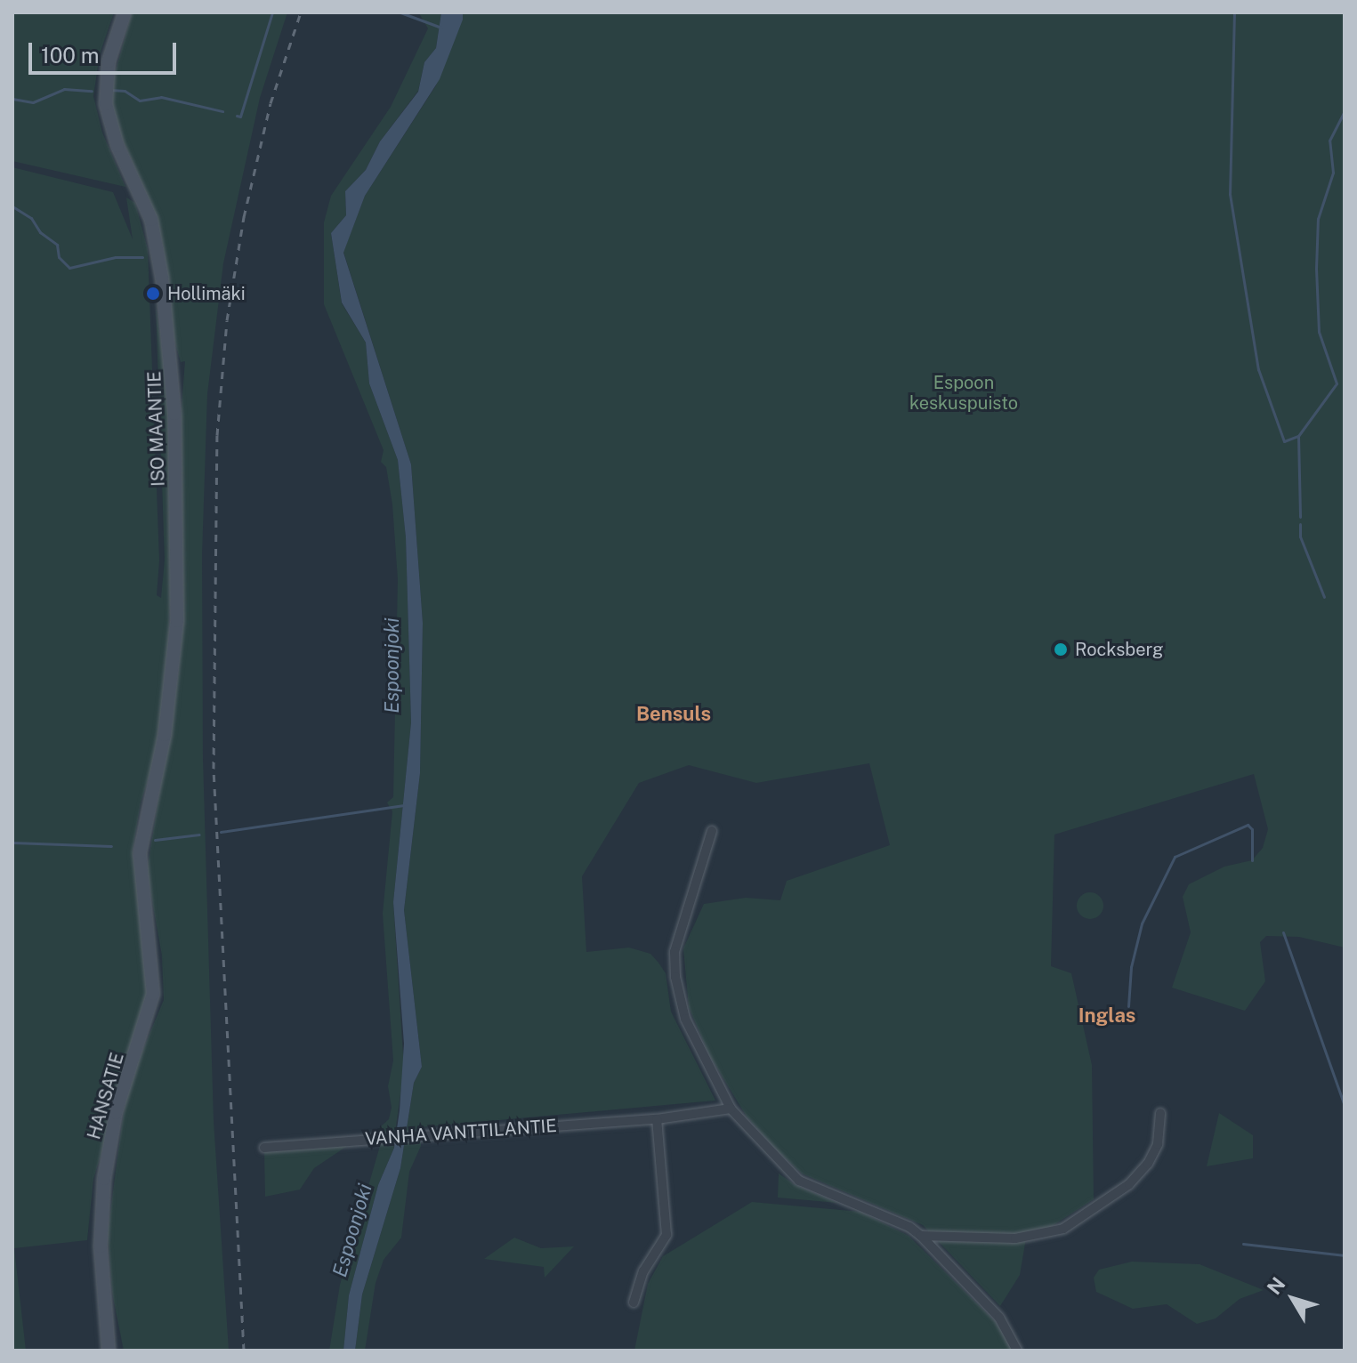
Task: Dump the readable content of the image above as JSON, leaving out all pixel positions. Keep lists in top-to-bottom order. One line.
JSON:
{"streets":{"main road":["ISO MAANTIE","HANSATIE"],"street":["VANHA VANTTILANTIE"]},"crossings":[["ISO MAANTIE","HANSATIE"]],"districts":["Bensuls","Inglas"],"water":["Espoonjoki"],"parks":["Espoon keskuspuisto"],"places":["Hollimäki","Rocksberg"],"scale_bar":"100 m","north":"top left"}
